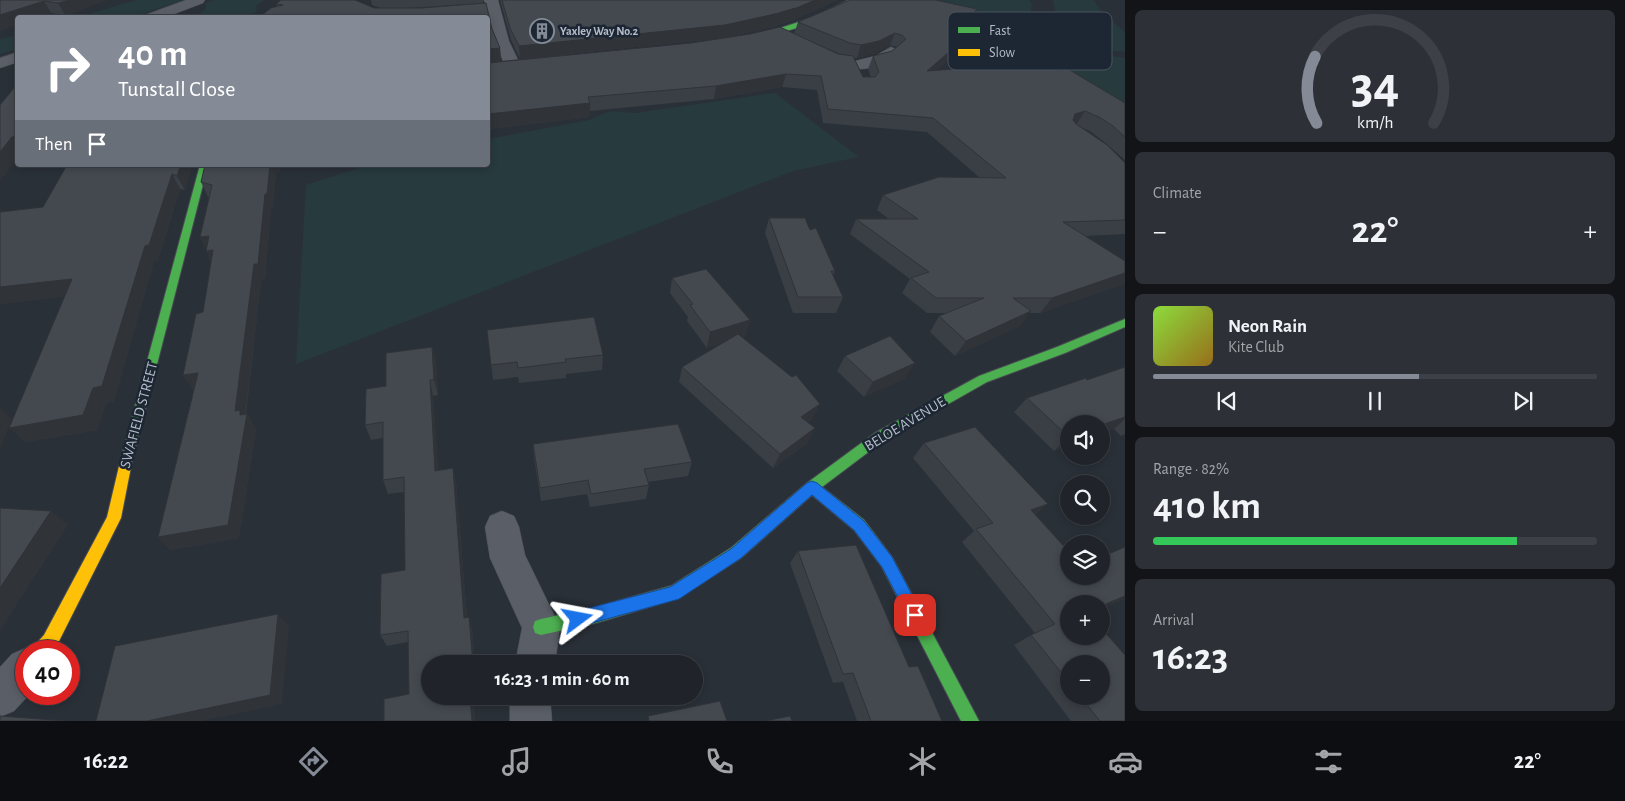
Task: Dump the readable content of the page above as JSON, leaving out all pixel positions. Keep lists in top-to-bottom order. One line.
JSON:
{"streets":{"street":["SWAFIELD STREET","BELOE AVENUE"]},"places":{"building":["Yaxley Way No.2"]},"legend":["Fast","Slow"],"page":{"turn":["40 m","Tunstall Close"],"then":"Then","tile":["Climate",["Range · 82%","410 km"],["Arrival","16:23"]],"heat":["−","22°","+"],"song":["Neon Rain","Kite Club"],"map_buttons":["+","−"],"limit":"40","trip":"16:23 · 1 min · 60 m","tabs":["16:22","22°"],"gauge":["34","km/h"]}}
